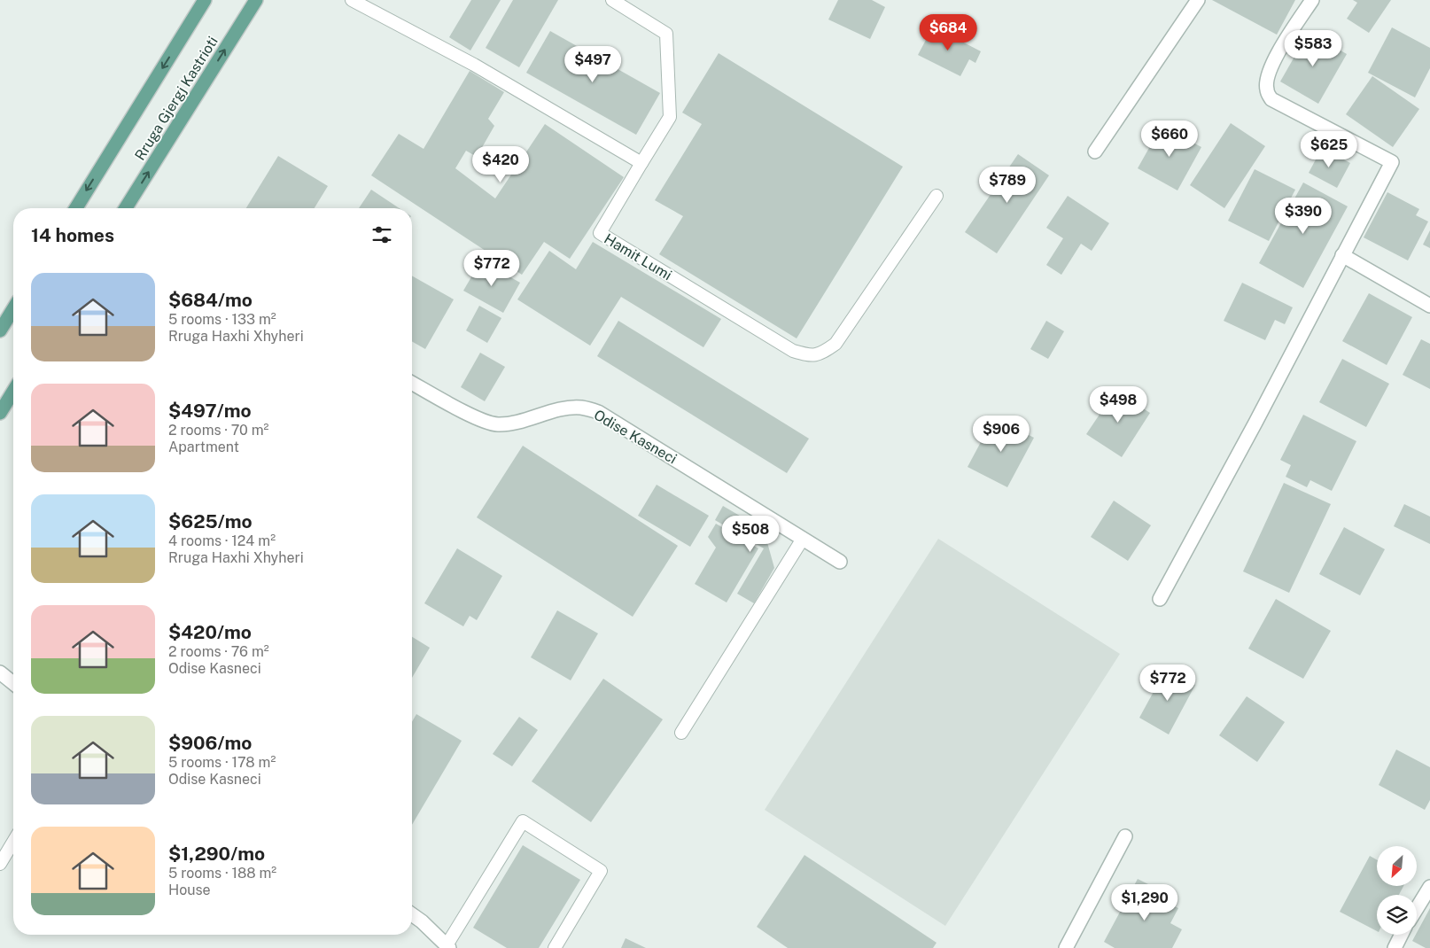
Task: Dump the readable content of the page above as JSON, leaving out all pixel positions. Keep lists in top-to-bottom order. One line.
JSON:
{"streets":{"main road":["Rruga Gjergj Kastrioti"],"street":["Odise Kasneci"],"lane":["Hamit Lumi"]},"north":"bottom left","page":{"price":["$684","$583","$497","$660","$625","$420","$789","$390","$772","$498","$906","$508","$772","$1,290"],"heading":"14 homes","list":[{"name":"$684/mo","note":"5 rooms · 133 m² · Rruga Haxhi Xhyheri"},{"name":"$497/mo","note":"2 rooms · 70 m² · Apartment"},{"name":"$625/mo","note":"4 rooms · 124 m² · Rruga Haxhi Xhyheri"},{"name":"$420/mo","note":"2 rooms · 76 m² · Odise Kasneci"},{"name":"$906/mo","note":"5 rooms · 178 m² · Odise Kasneci"},{"name":"$1,290/mo","note":"5 rooms · 188 m² · House"}]}}
